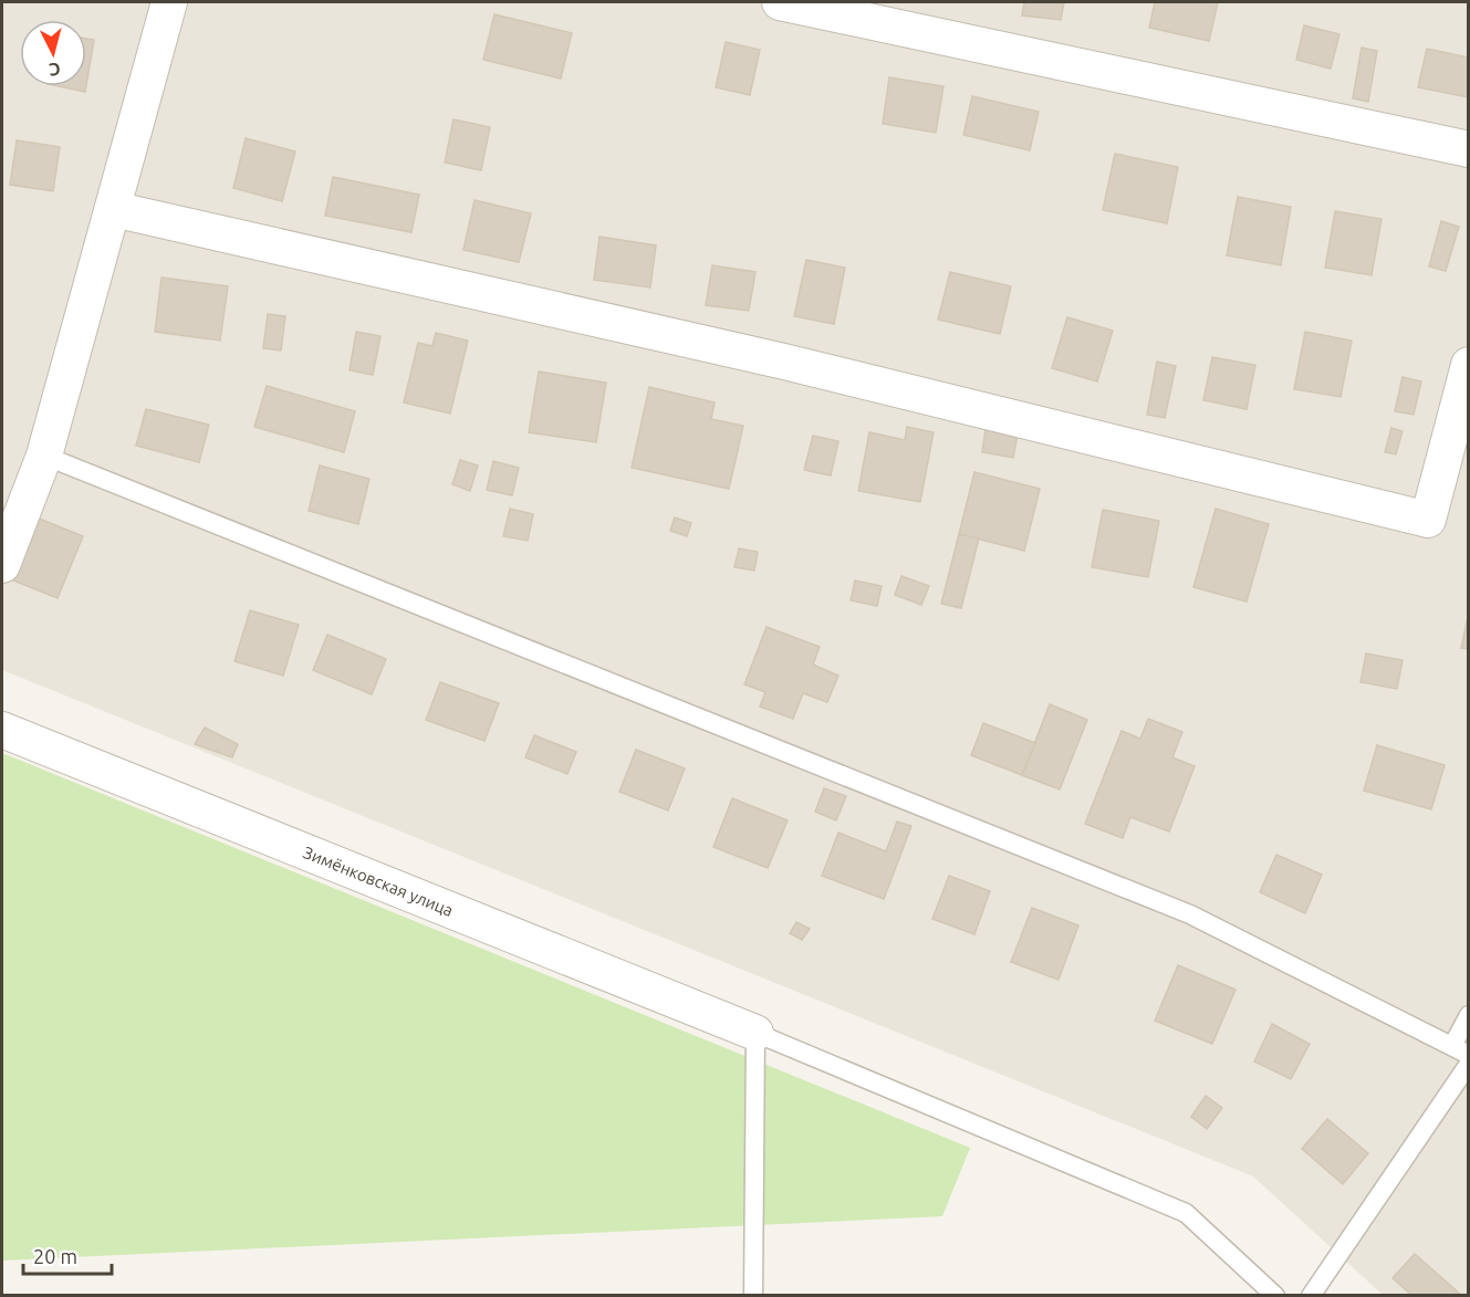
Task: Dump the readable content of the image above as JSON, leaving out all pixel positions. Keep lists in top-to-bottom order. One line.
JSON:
{"streets":{"street":["Зимёнковская улица"]},"scale_bar":"20 m","north":"bottom"}
